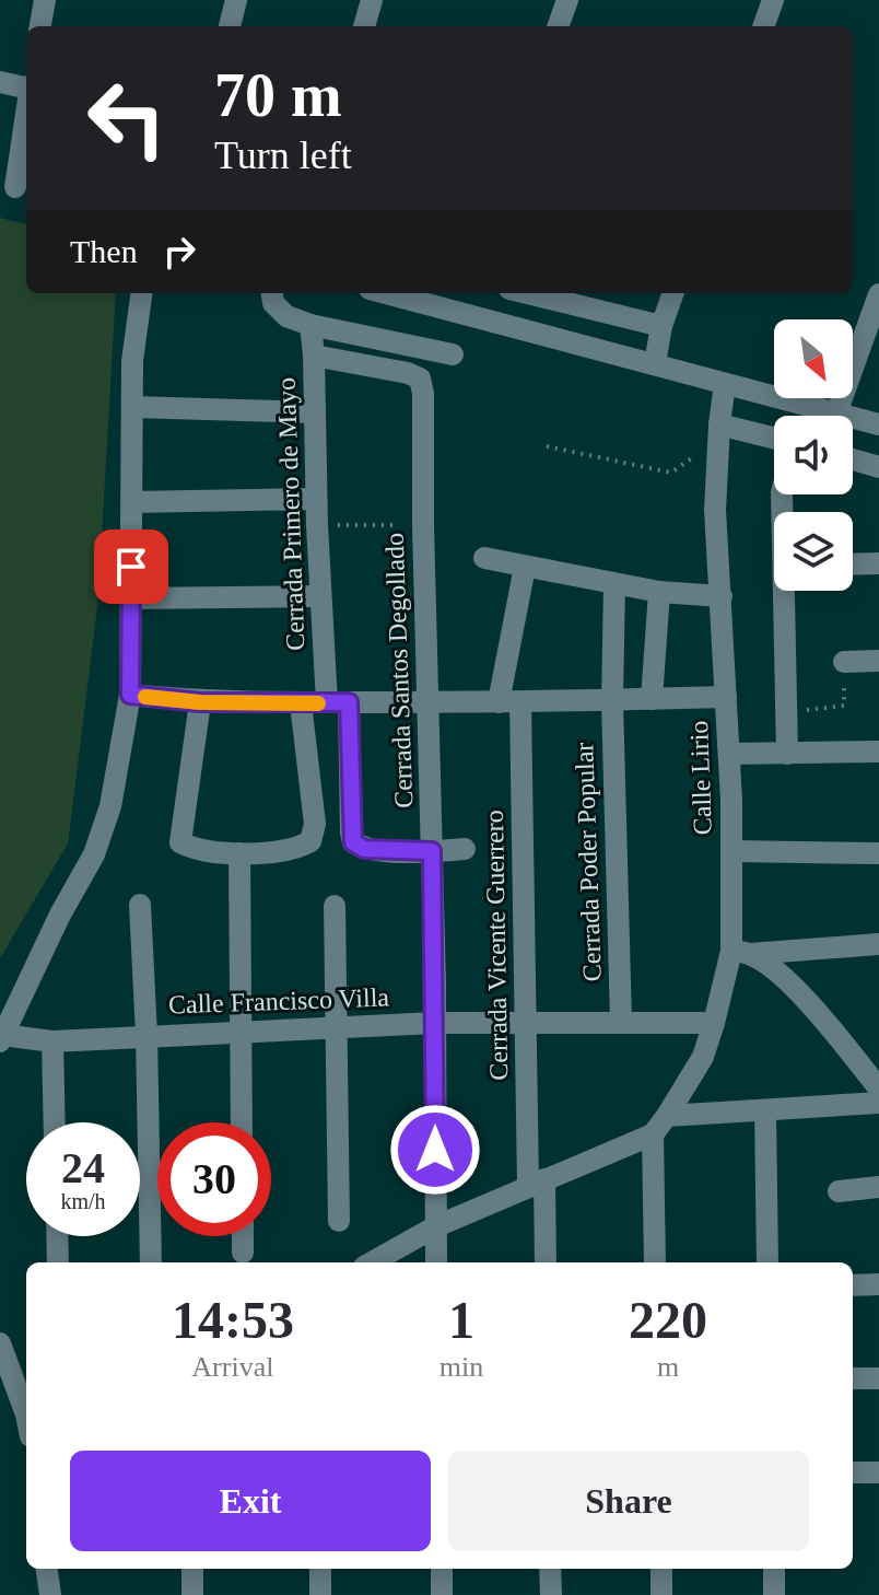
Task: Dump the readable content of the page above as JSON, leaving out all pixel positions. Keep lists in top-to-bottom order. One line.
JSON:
{"streets":{"street":["Cerrada Primero de Mayo","Cerrada Santos Degollado","Calle Lirio","Cerrada Poder Popular","Cerrada Vicente Guerrero","Calle Francisco Villa"]},"crossings":[["Cerrada Primero de Mayo","Cerrada Santos Degollado"],["Cerrada Santos Degollado","Calle Francisco Villa"],["Calle Lirio","Calle Francisco Villa"],["Cerrada Poder Popular","Calle Francisco Villa"],["Cerrada Vicente Guerrero","Calle Francisco Villa"]],"north":"bottom right","page":{"turn":["70 m","Turn left"],"then":"Then","speed":"24 km/h","limit":"30","eta":["14:53","Arrival","1","min","220","m"],"buttons":["Exit","Share"]}}
